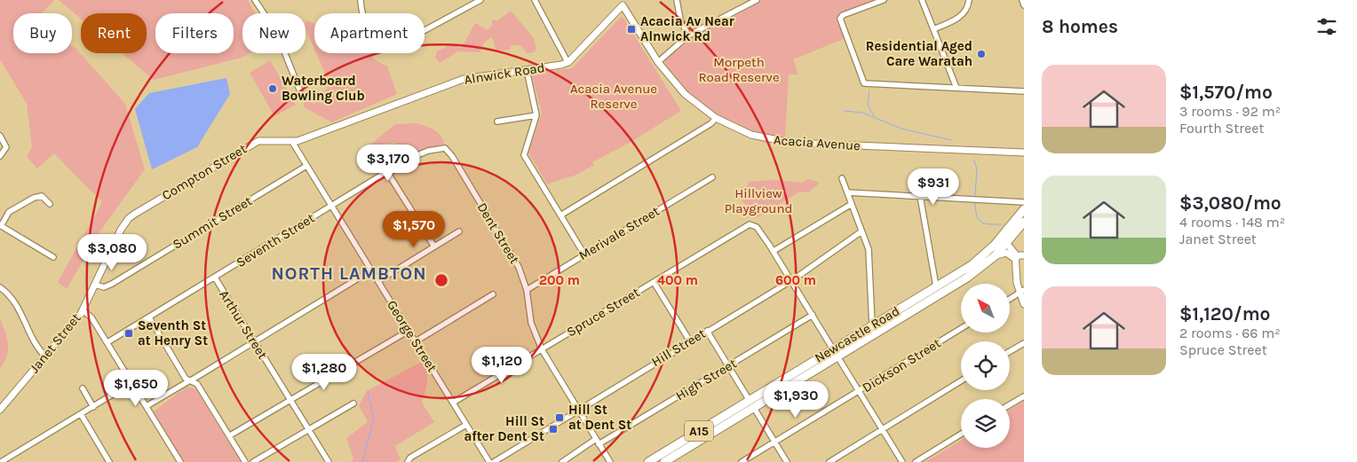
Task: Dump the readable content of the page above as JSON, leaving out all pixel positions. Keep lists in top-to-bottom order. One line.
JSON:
{"streets":{"highway":["Newcastle Road","A15"],"street":["Alnwick Road","Acacia Avenue","Compton Street","Summit Street","Dent Street","Merivale Street","Seventh Street","Spruce Street","Arthur Street","George Street","Janet Street","Hill Street","Dickson Street","High Street"]},"crossings":[["Alnwick Road","Acacia Avenue"],["Alnwick Road","Compton Street"],["Alnwick Road","George Street"],["Compton Street","George Street"],["Compton Street","Janet Street"],["Summit Street","George Street"],["Summit Street","Janet Street"],["Dent Street","Merivale Street"],["Dent Street","Seventh Street"],["Dent Street","Spruce Street"],["Dent Street","Hill Street"],["Dent Street","High Street"],["Seventh Street","Arthur Street"],["Seventh Street","George Street"],["Spruce Street","George Street"],["Newcastle Road","A15"]],"districts":["NORTH LAMBTON"],"parks":["Morpeth Road Reserve","Acacia Avenue Reserve","Hillview Playground"],"places":{"transit":["Acacia Av Near Alnwick Rd","Seventh St at Henry St","Hill St at Dent St","Hill St after Dent St"],"other":["Residential Aged Care Waratah","Waterboard Bowling Club"]},"north":"top left","page":{"heading":"8 homes","chip":["Buy","Rent","Filters","New","Apartment"],"list":[{"name":"$1,570/mo","note":"3 rooms · 92 m² · Fourth Street"},{"name":"$3,080/mo","note":"4 rooms · 148 m² · Janet Street"},{"name":"$1,120/mo","note":"2 rooms · 66 m² · Spruce Street"}],"price":["$3,170","$931","$1,570","$3,080","$1,120","$1,280","$1,650","$1,930"]},"rings":["200 m","400 m","600 m"]}
